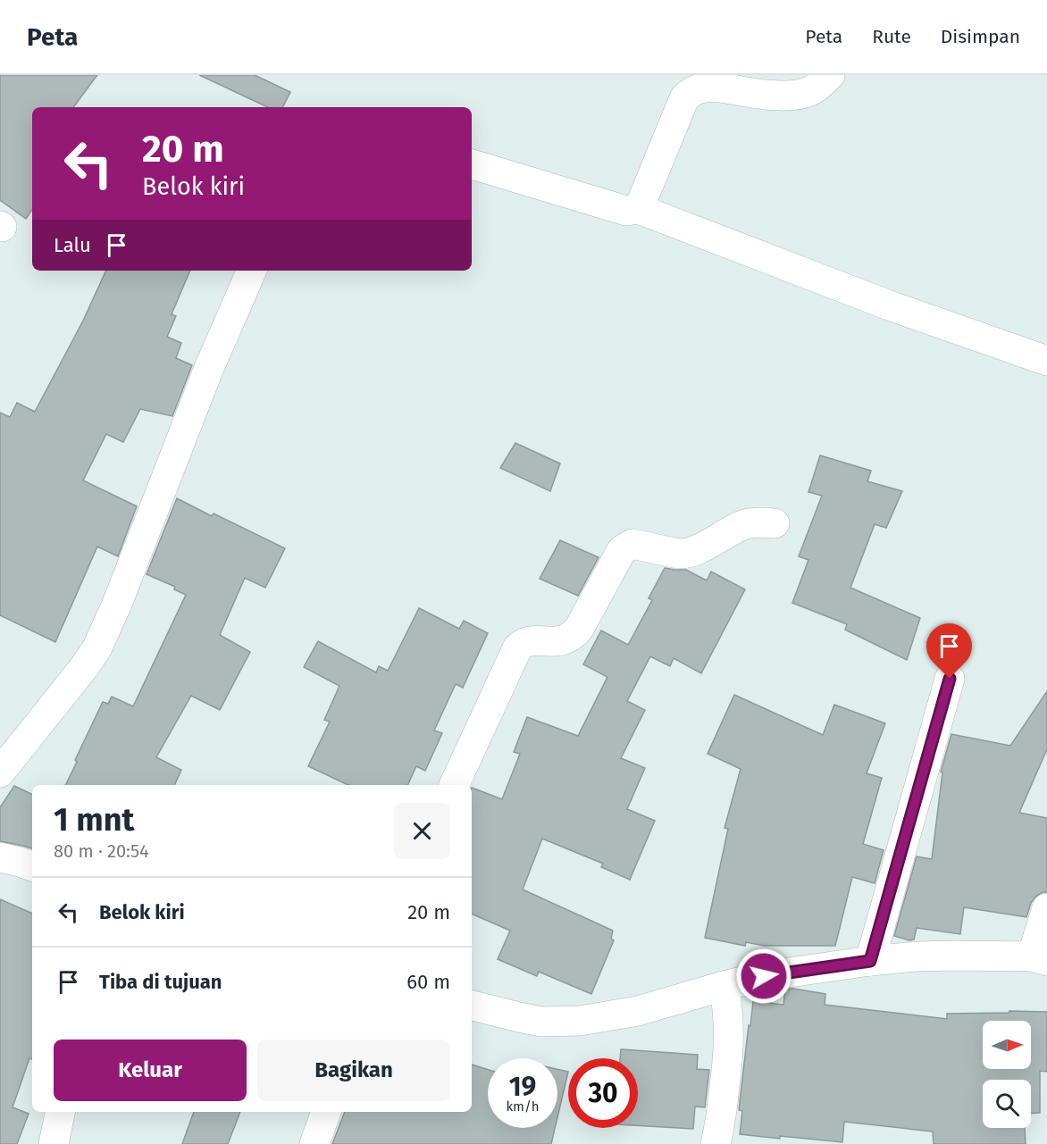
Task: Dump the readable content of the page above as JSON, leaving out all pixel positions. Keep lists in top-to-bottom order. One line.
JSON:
{"north":"right","page":{"header":"Peta","nav":["Peta","Rute","Disimpan"],"turn":["20 m","Belok kiri"],"then":"Lalu","heading":["1 mnt","80 m · 20:54"],"list":[{"name":"Belok kiri","value":"20 m"},{"name":"Tiba di tujuan","value":"60 m"}],"buttons":["Keluar","Bagikan"],"speed":"19 km/h","limit":"30"}}
